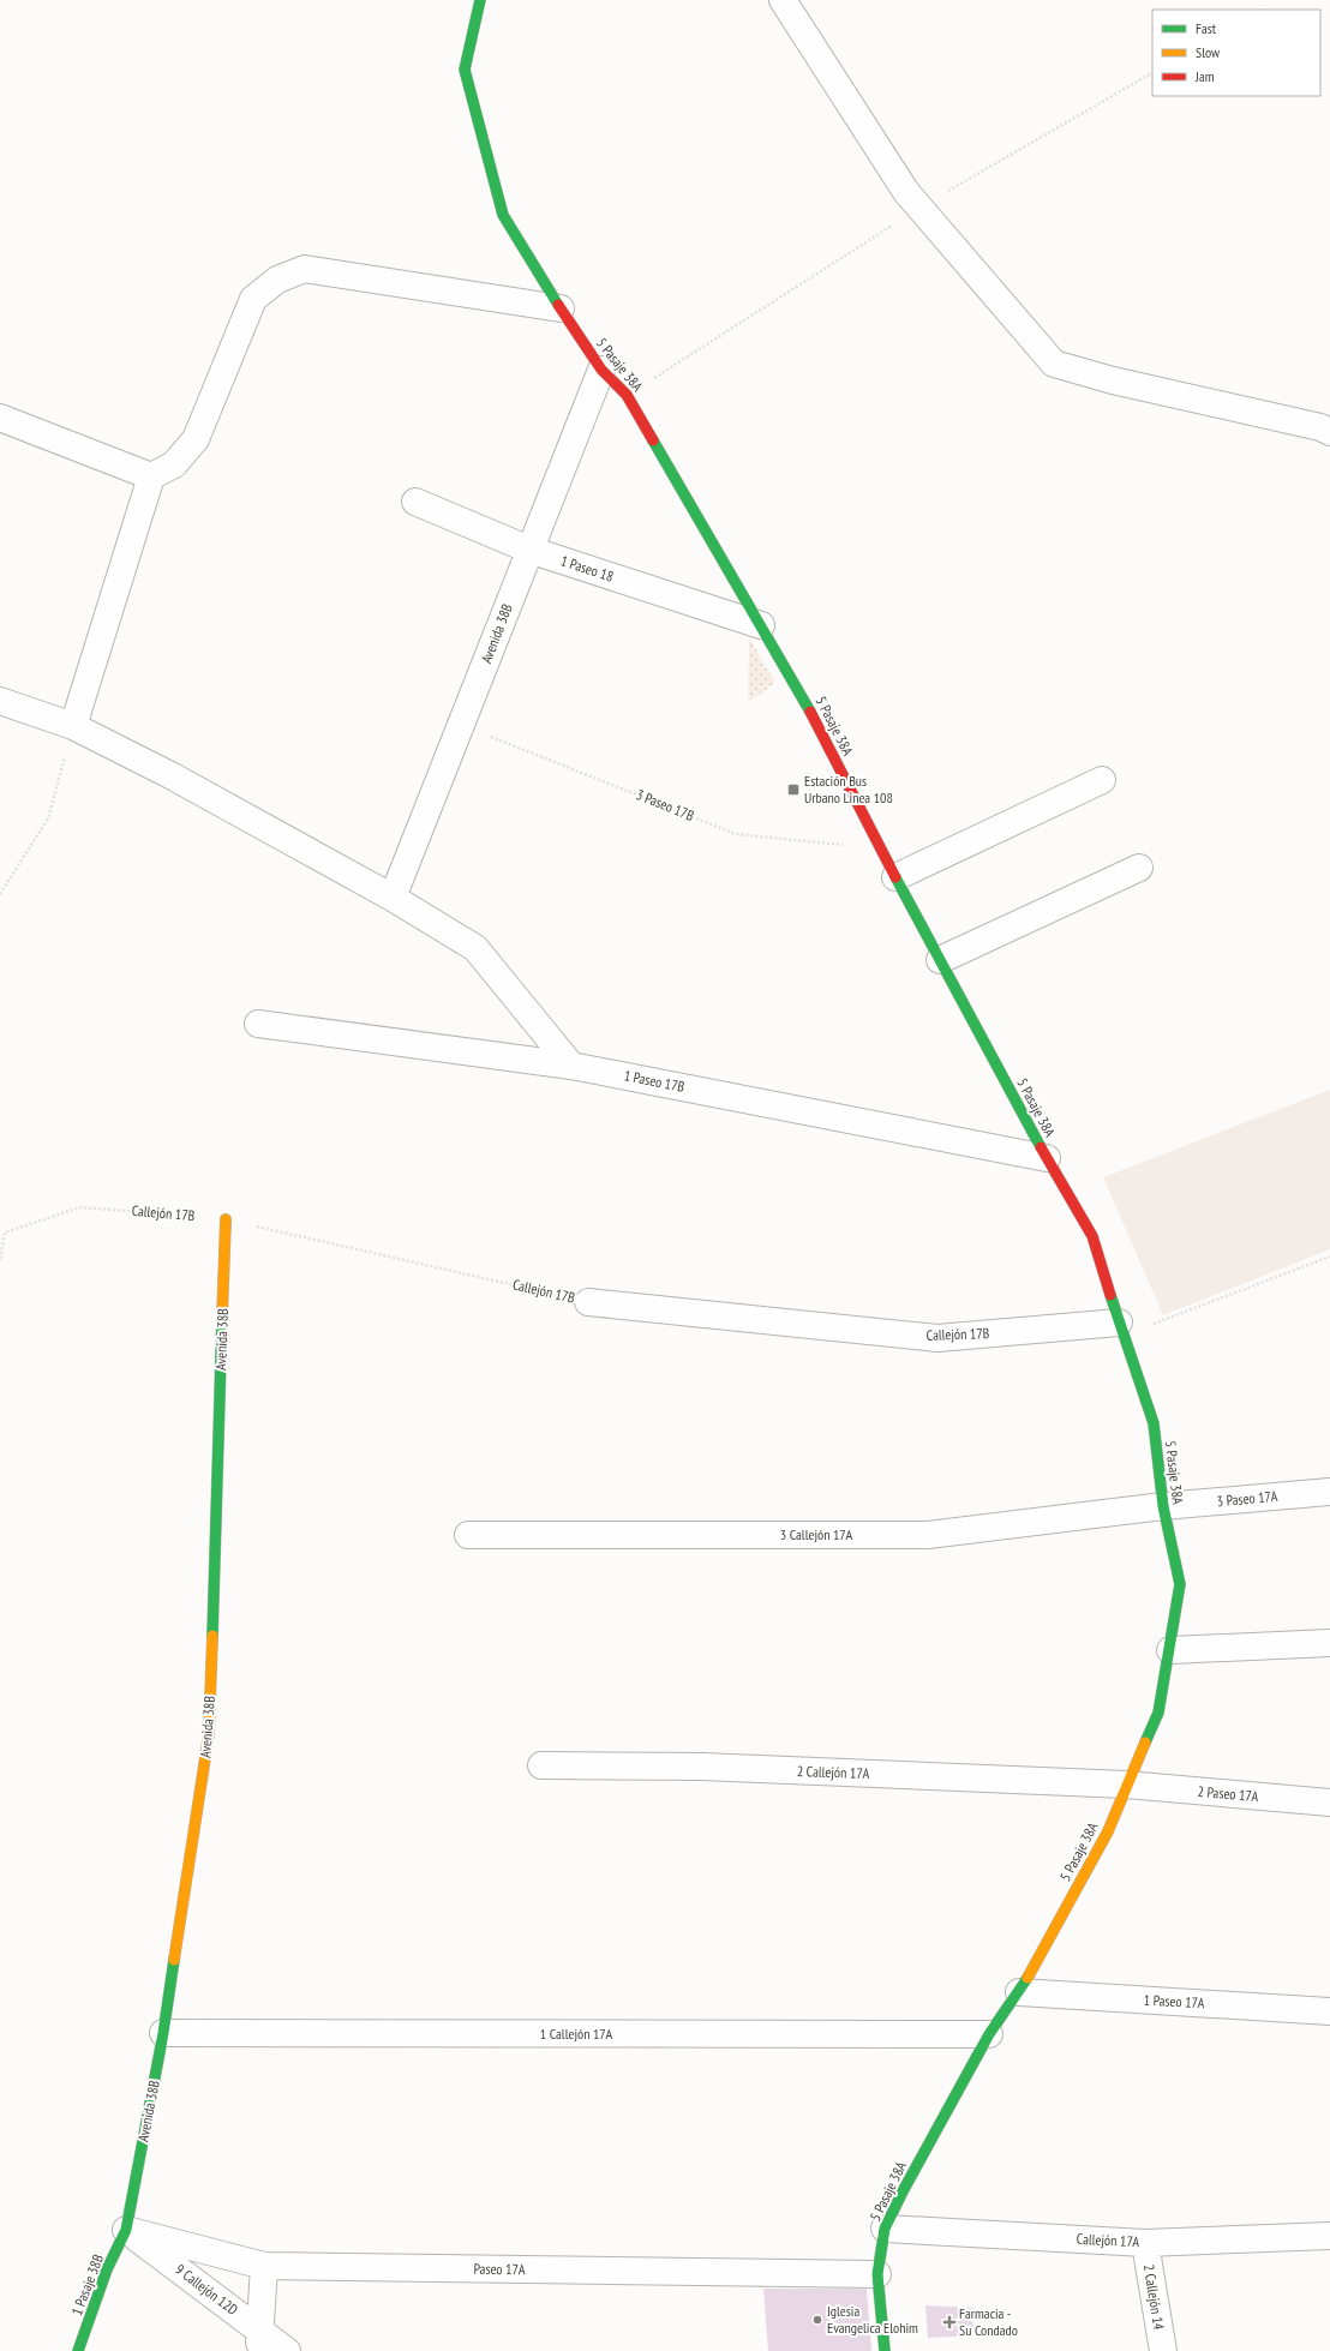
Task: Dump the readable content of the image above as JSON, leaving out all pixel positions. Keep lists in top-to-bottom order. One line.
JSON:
{"streets":{"street":["5 Pasaje 38A","1 Paseo 18","Avenida 38B","1 Paseo 17B","Callejón 17B","3 Paseo 17A","3 Callejón 17A","2 Callejón 17A","2 Paseo 17A","1 Paseo 17A","1 Callejón 17A","Callejón 17A","Paseo 17A","1 Pasaje 38B","9 Callejón 12D","2 Callejón 14"],"path":["3 Paseo 17B"]},"crossings":[["5 Pasaje 38A","1 Paseo 18"],["5 Pasaje 38A","Avenida 38B"],["5 Pasaje 38A","3 Paseo 17B"],["5 Pasaje 38A","1 Paseo 17B"],["5 Pasaje 38A","Callejón 17B"],["5 Pasaje 38A","3 Paseo 17A"],["5 Pasaje 38A","3 Callejón 17A"],["5 Pasaje 38A","2 Callejón 17A"],["5 Pasaje 38A","2 Paseo 17A"],["5 Pasaje 38A","1 Paseo 17A"],["5 Pasaje 38A","1 Callejón 17A"],["5 Pasaje 38A","Callejón 17A"],["5 Pasaje 38A","Paseo 17A"],["1 Paseo 18","Avenida 38B"],["Avenida 38B","3 Paseo 17B"],["Avenida 38B","Callejón 17B"],["Avenida 38B","1 Callejón 17A"],["Avenida 38B","Paseo 17A"],["Avenida 38B","1 Pasaje 38B"],["Avenida 38B","9 Callejón 12D"],["3 Paseo 17A","3 Callejón 17A"],["2 Callejón 17A","2 Paseo 17A"],["Callejón 17A","2 Callejón 14"],["Paseo 17A","1 Pasaje 38B"],["Paseo 17A","9 Callejón 12D"],["1 Pasaje 38B","9 Callejón 12D"]],"places":{"transit":["Estación Bus Urbano Linea 108"],"other":["Iglesia Evangelica Elohim"],"health":["Farmacia - Su Condado"]},"legend":["Fast","Slow","Jam"]}
